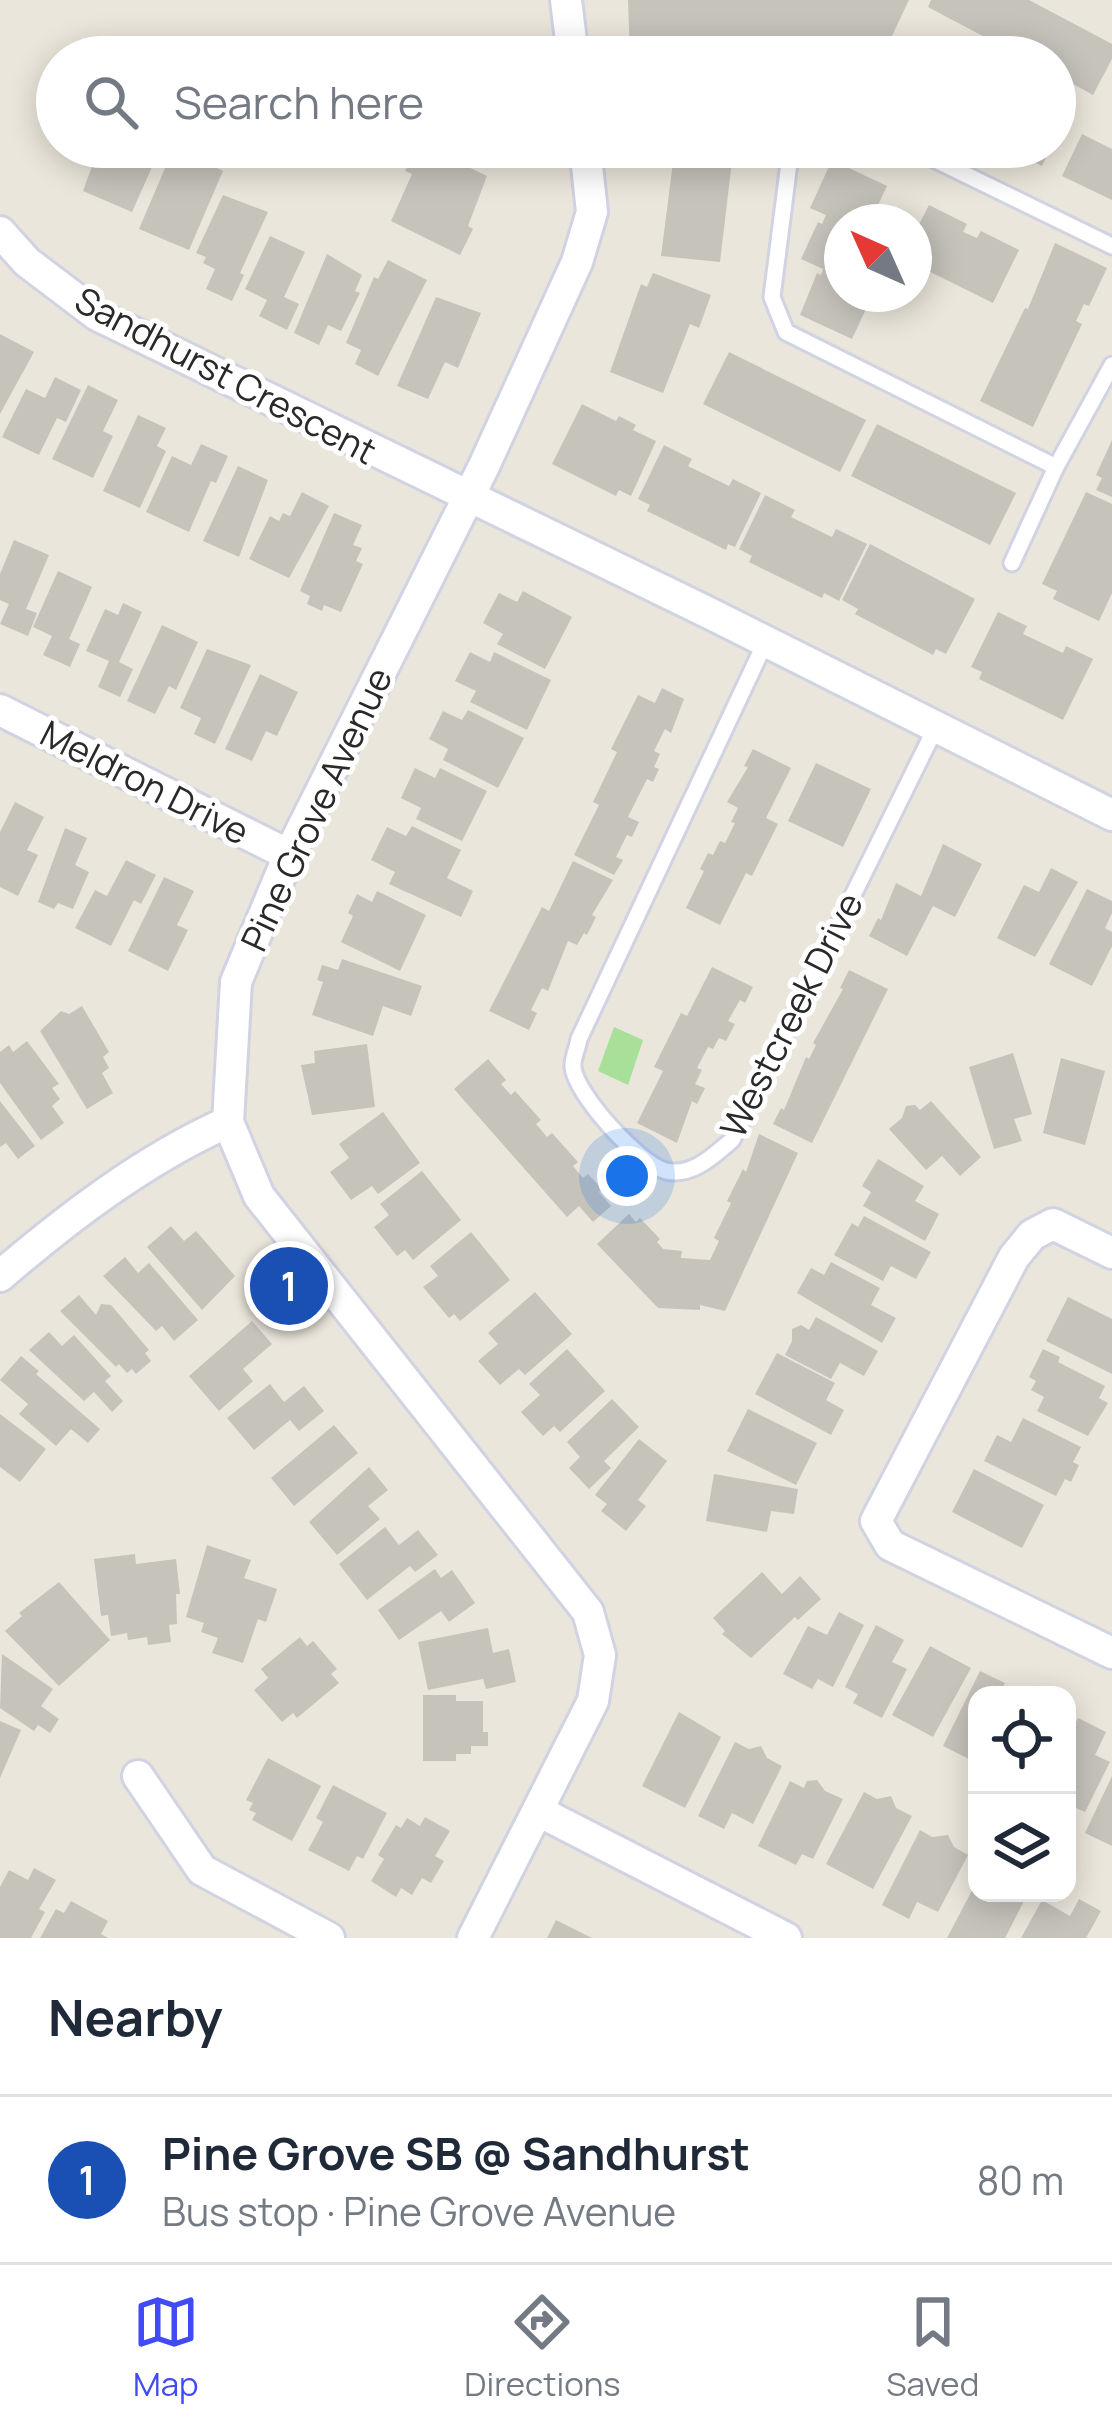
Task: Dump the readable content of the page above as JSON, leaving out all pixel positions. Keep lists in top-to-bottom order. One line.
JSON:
{"streets":{"street":["Sandhurst Crescent","Meldron Drive","Pine Grove Avenue"],"lane":["Westcreek Drive"]},"crossings":[["Sandhurst Crescent","Pine Grove Avenue"],["Meldron Drive","Pine Grove Avenue"]],"north":"top left","page":{"search":"Search here","pins":"1","heading":"Nearby","list":[{"mark":"1","name":"Pine Grove SB @ Sandhurst","note":"Bus stop · Pine Grove Avenue","value":"80 m"}],"nav":["Map","Directions","Saved"]}}
